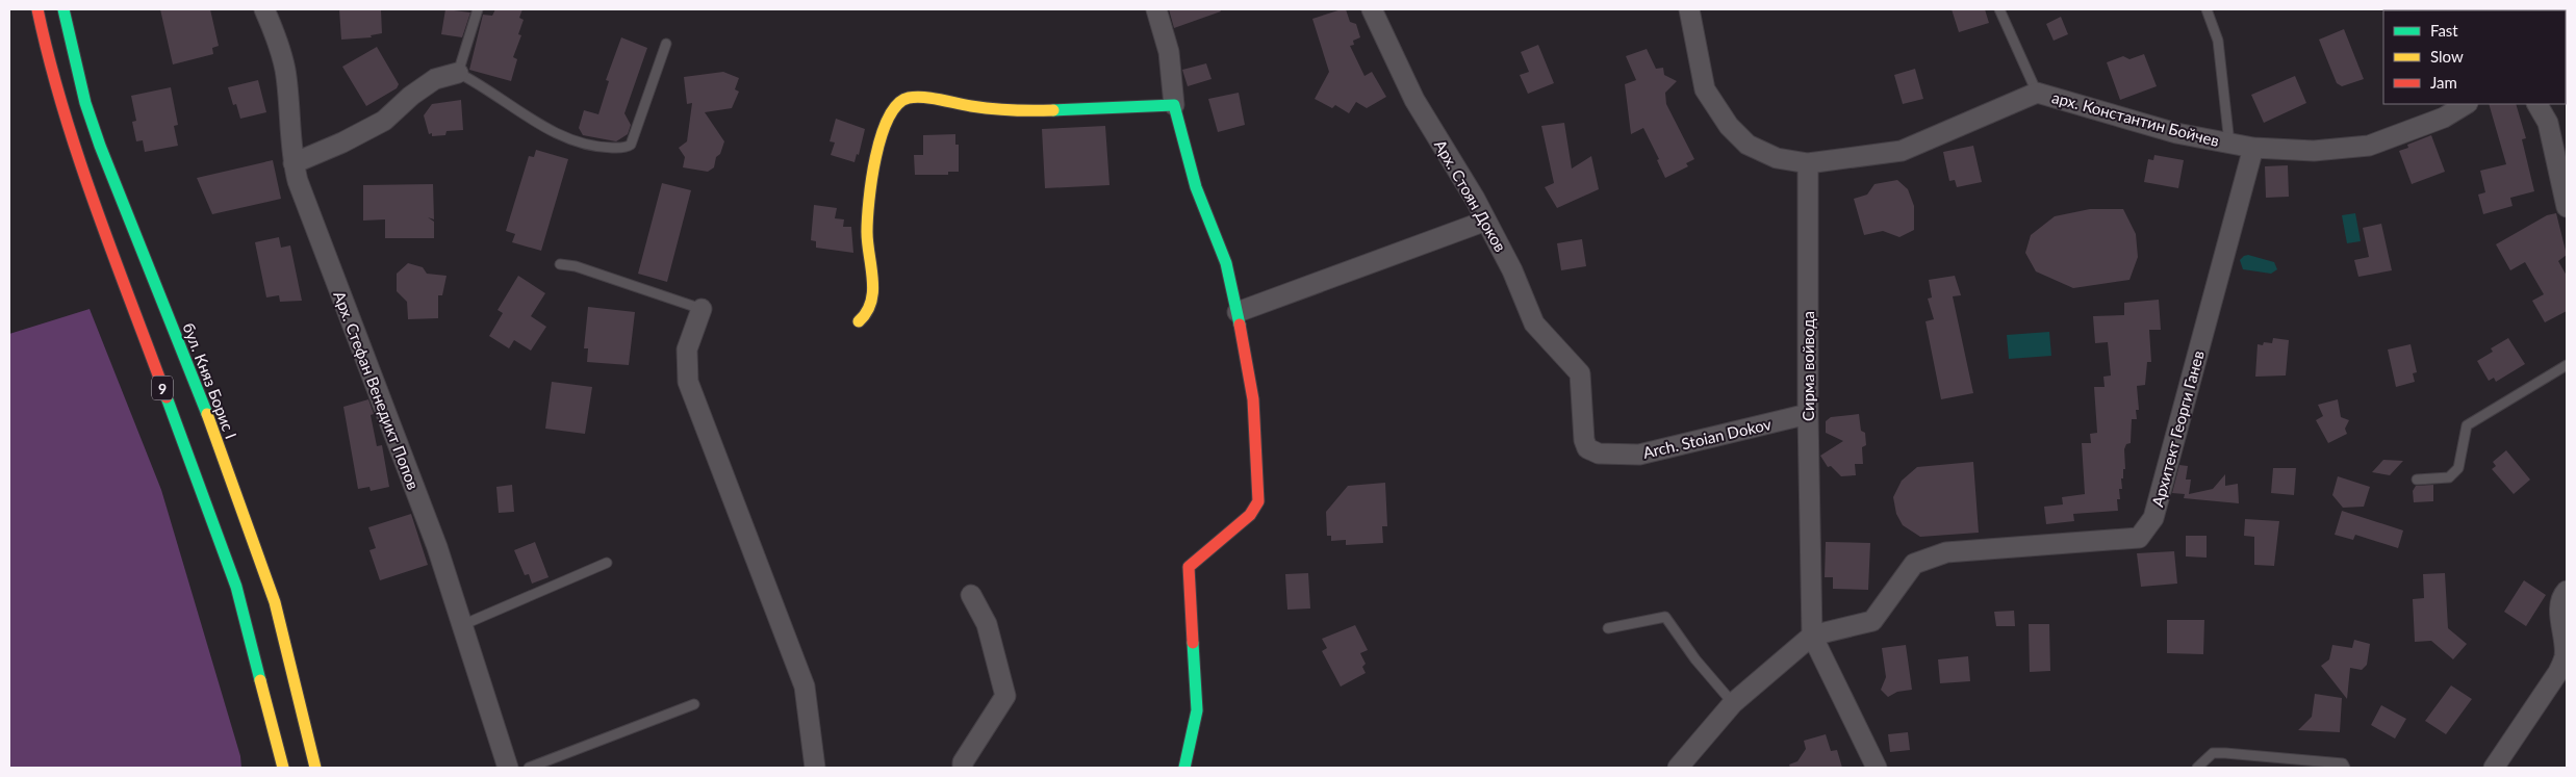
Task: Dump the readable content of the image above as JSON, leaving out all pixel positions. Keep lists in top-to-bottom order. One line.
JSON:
{"streets":{"main road":["бул. Княз Борис I","9"],"street":["арх. Константин Бойчев","Арх. Стоян Доков","Сирма войвода","Арх. Стефан Венедикт Попов","Архитект Георги Ганев","Arch. Stoian Dokov"]},"crossings":[["арх. Константин Бойчев","Сирма войвода"],["арх. Константин Бойчев","Архитект Георги Ганев"],["Арх. Стоян Доков","Arch. Stoian Dokov"],["Сирма войвода","Архитект Георги Ганев"],["Сирма войвода","Arch. Stoian Dokov"]],"legend":["Fast","Slow","Jam"]}
